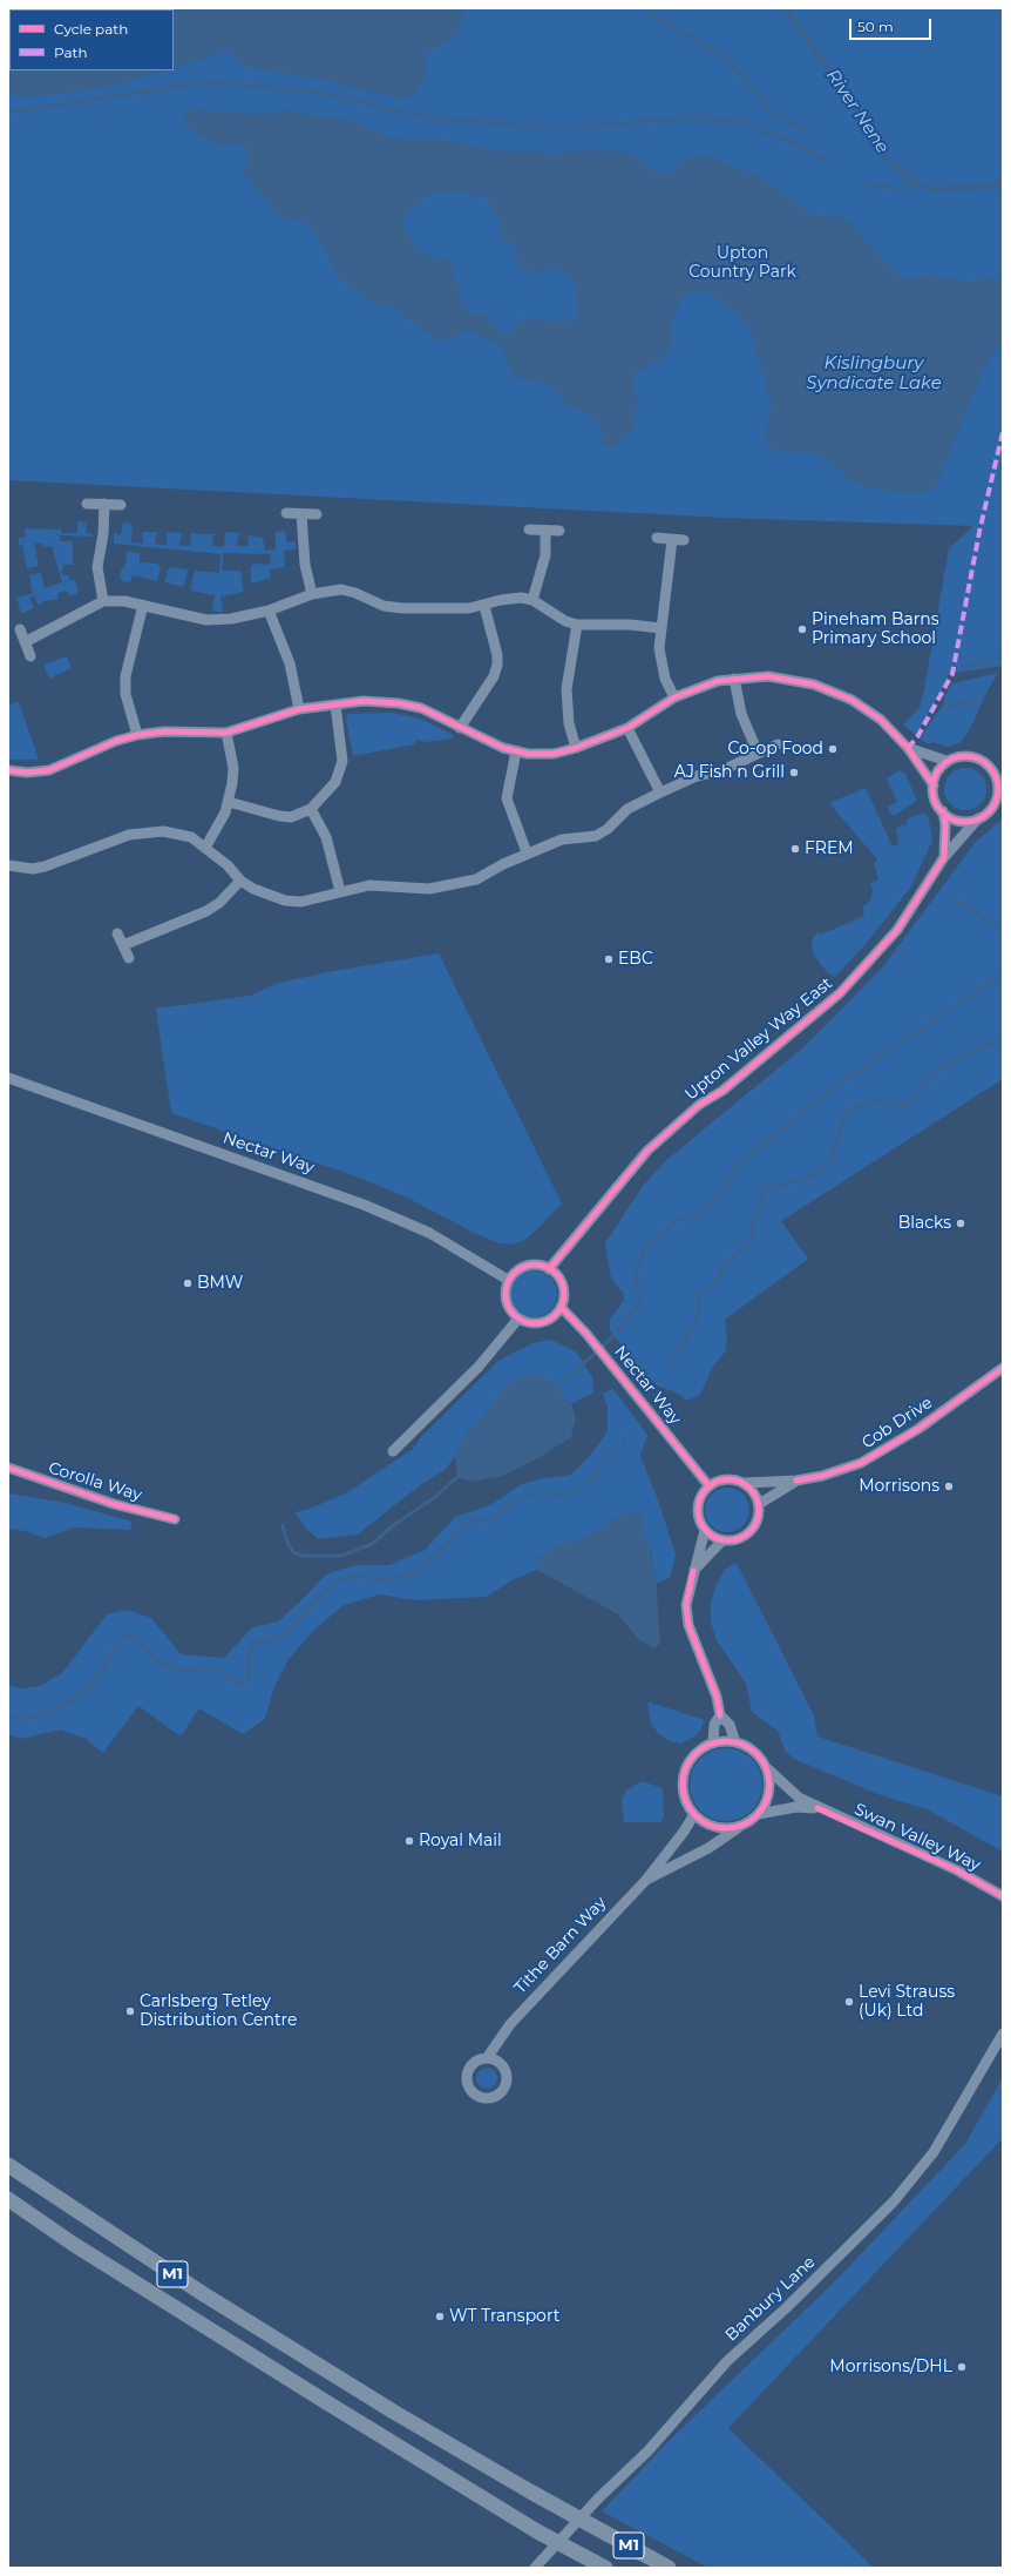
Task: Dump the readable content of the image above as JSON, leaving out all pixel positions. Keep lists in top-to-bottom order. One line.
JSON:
{"streets":{"highway":["M1"],"street":["Upton Valley Way East","Nectar Way","Cob Drive","Corolla Way","Swan Valley Way","Tithe Barn Way","Banbury Lane"]},"crossings":[["Upton Valley Way East","Nectar Way"],["Nectar Way","Cob Drive"],["Swan Valley Way","Tithe Barn Way"]],"water":["River Nene","Kislingbury Syndicate Lake"],"parks":["Upton Country Park"],"places":["Pineham Barns Primary School","Co-op Food","AJ Fish n Grill","FREM","EBC","Blacks","BMW","Morrisons","Royal Mail","Levi Strauss (Uk) Ltd","Carlsberg Tetley Distribution Centre","WT Transport","Morrisons/DHL"],"legend":["Cycle path","Path"],"scale_bar":"50 m"}
